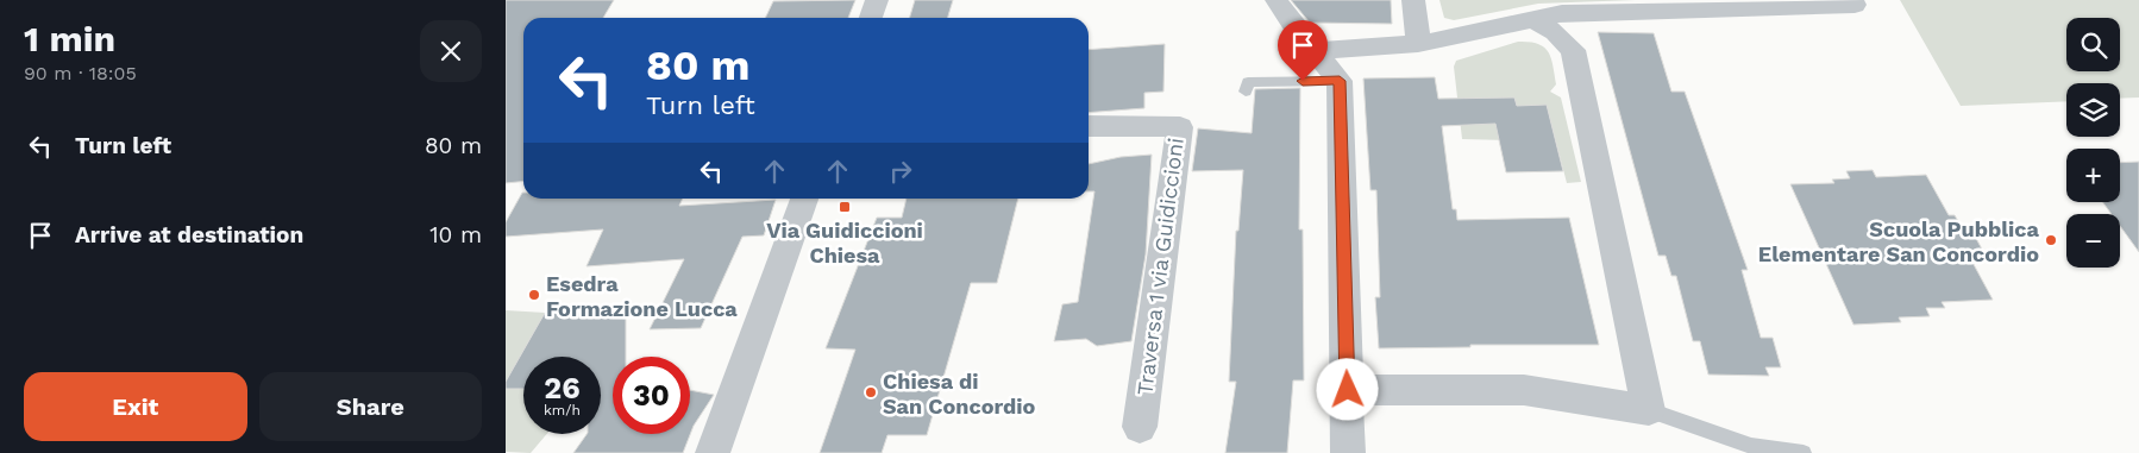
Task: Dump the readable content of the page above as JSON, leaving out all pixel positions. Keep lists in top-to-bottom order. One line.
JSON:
{"streets":{"street":["Traversa 1 via Guidiccioni"]},"places":{"transit":["Via Guidiccioni Chiesa"],"other":["Scuola Pubblica Elementare San Concordio","Esedra Formazione Lucca","Chiesa di San Concordio"]},"page":{"heading":["1 min","90 m · 18:05"],"map_buttons":["+","−"],"turn":["80 m","Turn left"],"list":[{"name":"Turn left","value":"80 m"},{"name":"Arrive at destination","value":"10 m"}],"speed":"26 km/h","limit":"30","buttons":["Exit","Share"]}}
